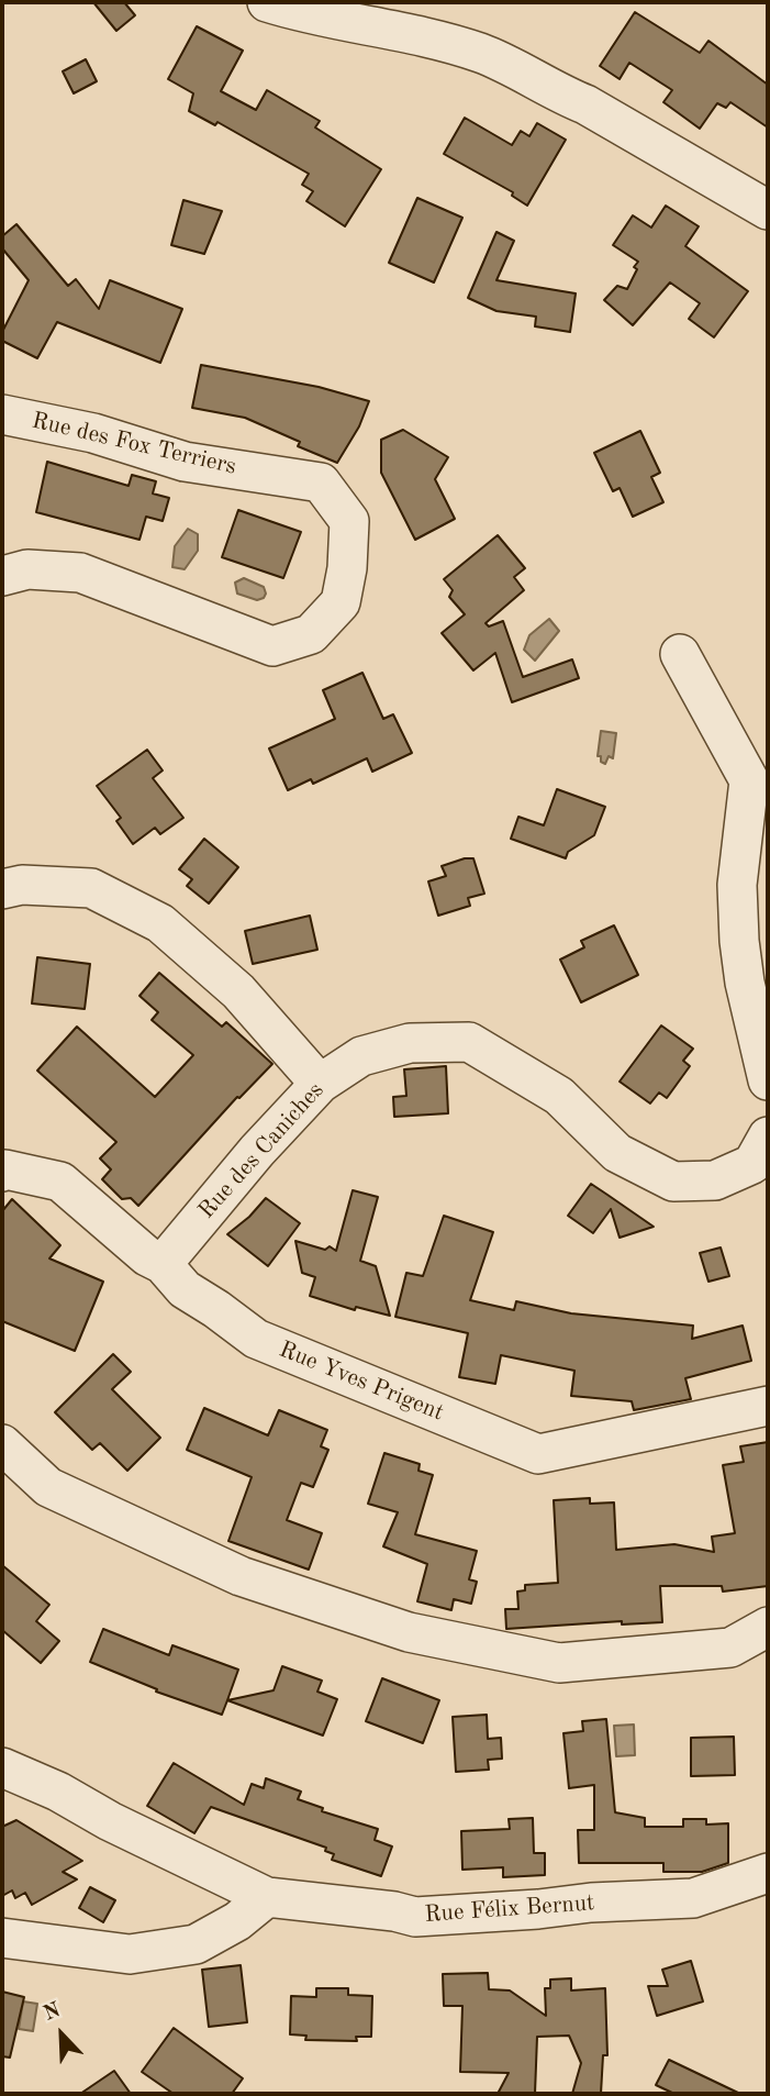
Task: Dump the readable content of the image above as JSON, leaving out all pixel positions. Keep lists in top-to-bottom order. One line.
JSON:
{"streets":{"street":["Rue des Fox Terriers","Rue des Caniches","Rue Yves Prigent","Rue Félix Bernut"]},"crossings":[["Rue des Caniches","Rue Yves Prigent"]],"north":"top left"}
